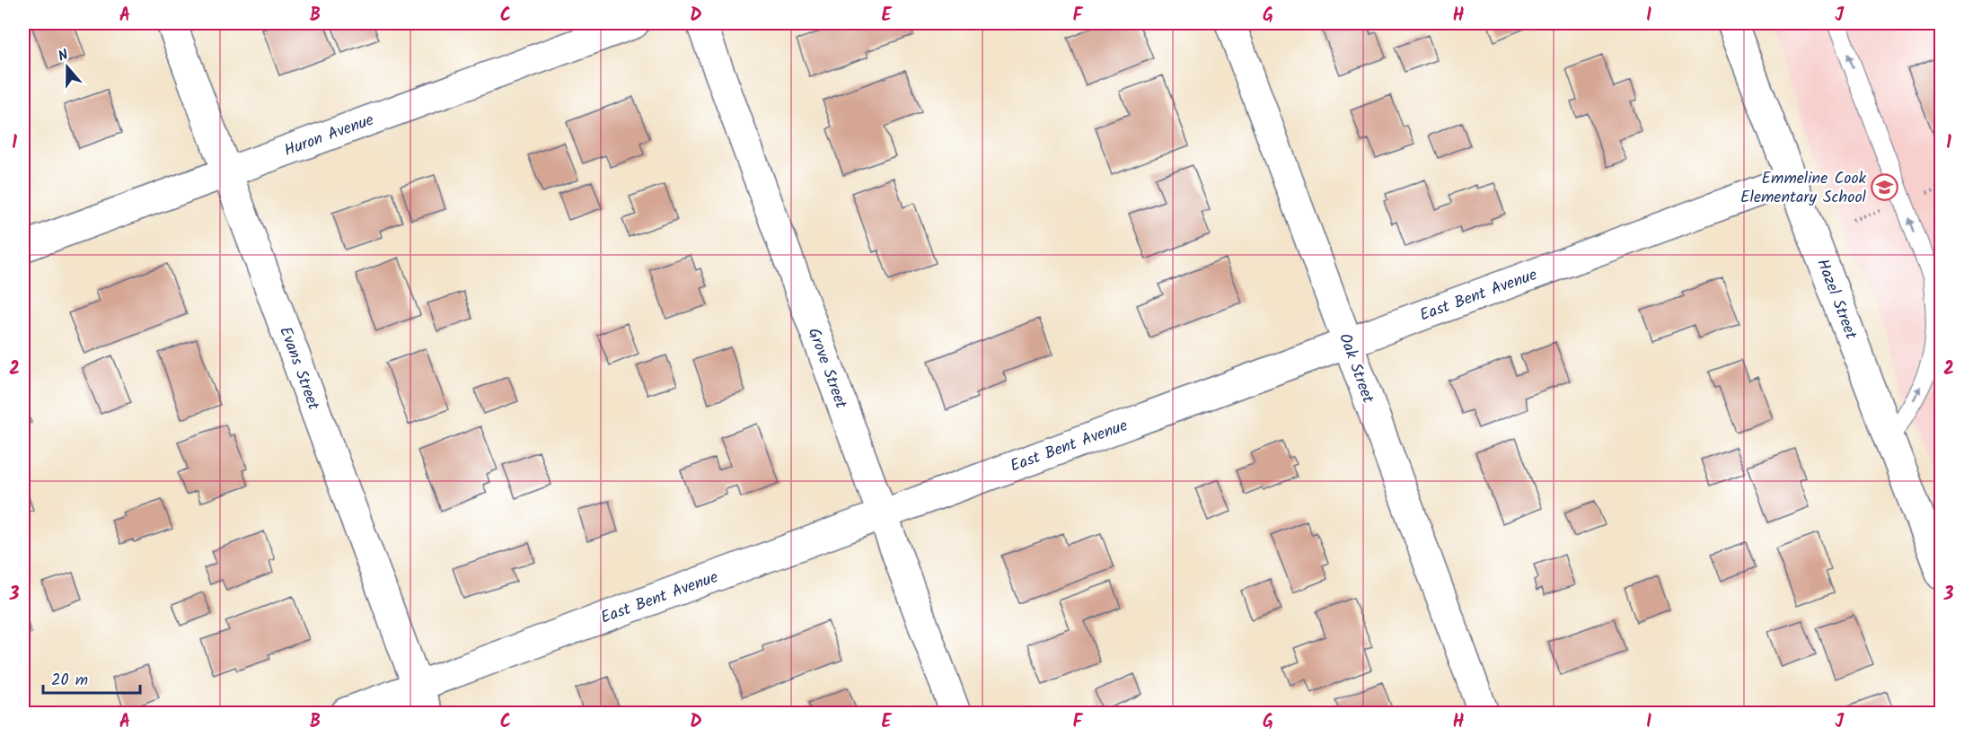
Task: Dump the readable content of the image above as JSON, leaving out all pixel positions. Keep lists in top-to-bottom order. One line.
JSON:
{"streets":{"street":["Huron Avenue","East Bent Avenue","Hazel Street","Evans Street","Grove Street","Oak Street"]},"crossings":[["Huron Avenue","Evans Street"],["East Bent Avenue","Hazel Street"],["East Bent Avenue","Evans Street"],["East Bent Avenue","Grove Street"],["East Bent Avenue","Oak Street"]],"places":{"school or university":["Emmeline Cook Elementary School"]},"scale_bar":"20 m","north":"top","grid":{"columns":["A","B","C","D","E","F","G","H","I","J"],"rows":["1","2","3"]}}
